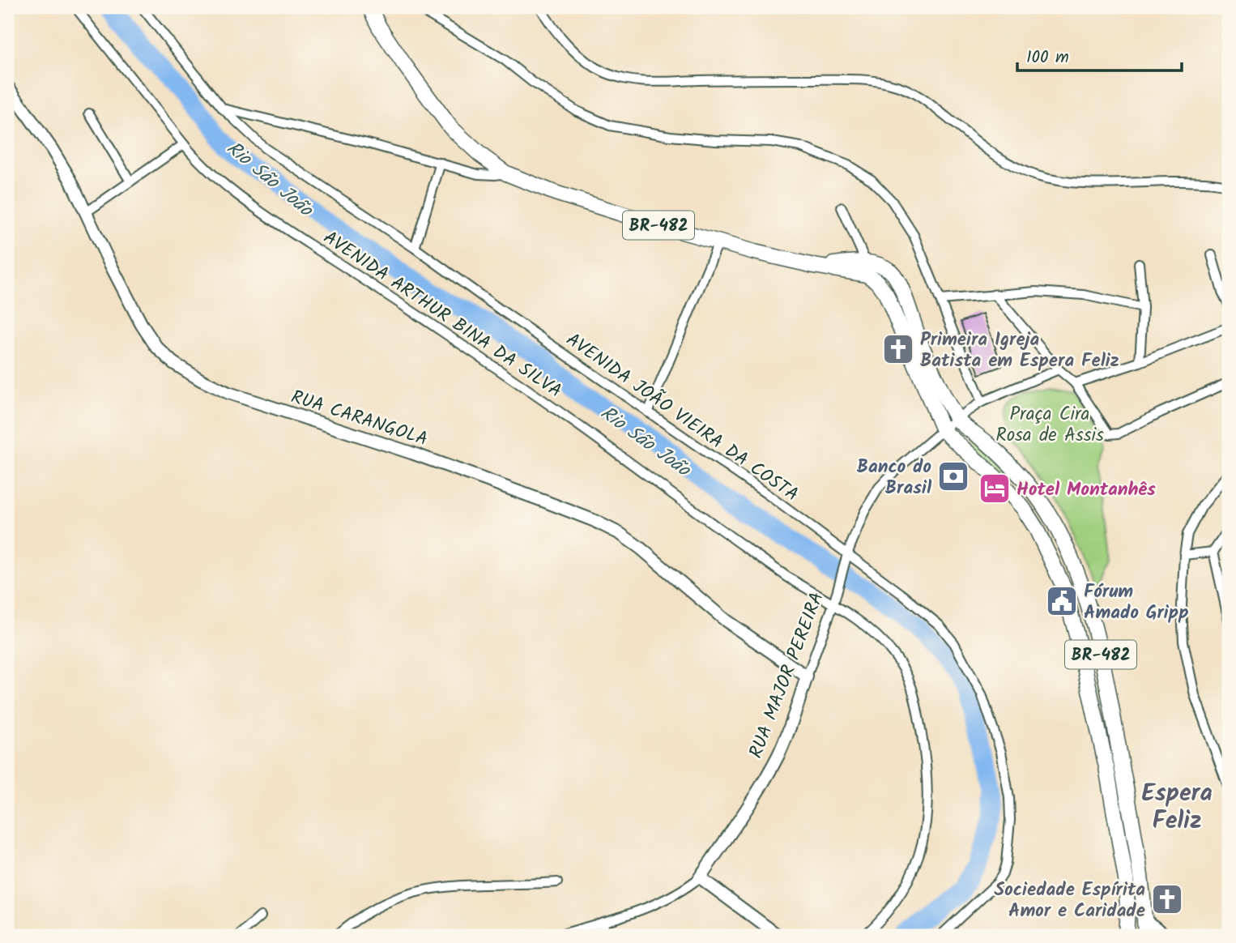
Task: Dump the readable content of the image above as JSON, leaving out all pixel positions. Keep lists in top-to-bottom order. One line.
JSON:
{"streets":{"highway":["BR-482"],"street":["AVENIDA ARTHUR BINA DA SILVA","AVENIDA JOÃO VIEIRA DA COSTA","RUA CARANGOLA","RUA MAJOR PEREIRA"]},"crossings":[["BR-482","RUA MAJOR PEREIRA"],["AVENIDA ARTHUR BINA DA SILVA","RUA MAJOR PEREIRA"],["AVENIDA JOÃO VIEIRA DA COSTA","RUA MAJOR PEREIRA"],["RUA CARANGOLA","RUA MAJOR PEREIRA"]],"districts":["Espera Feliz"],"water":["Rio São João"],"parks":["Praça Cira Rosa de Assis"],"places":{"church":["Primeira Igreja Batista em Espera Feliz","Sociedade Espírita Amor e Caridade"],"bank":["Banco do Brasil"],"hotel":["Hotel Montanhês"],"public building":["Fórum Amado Gripp"]},"scale_bar":"100 m"}
